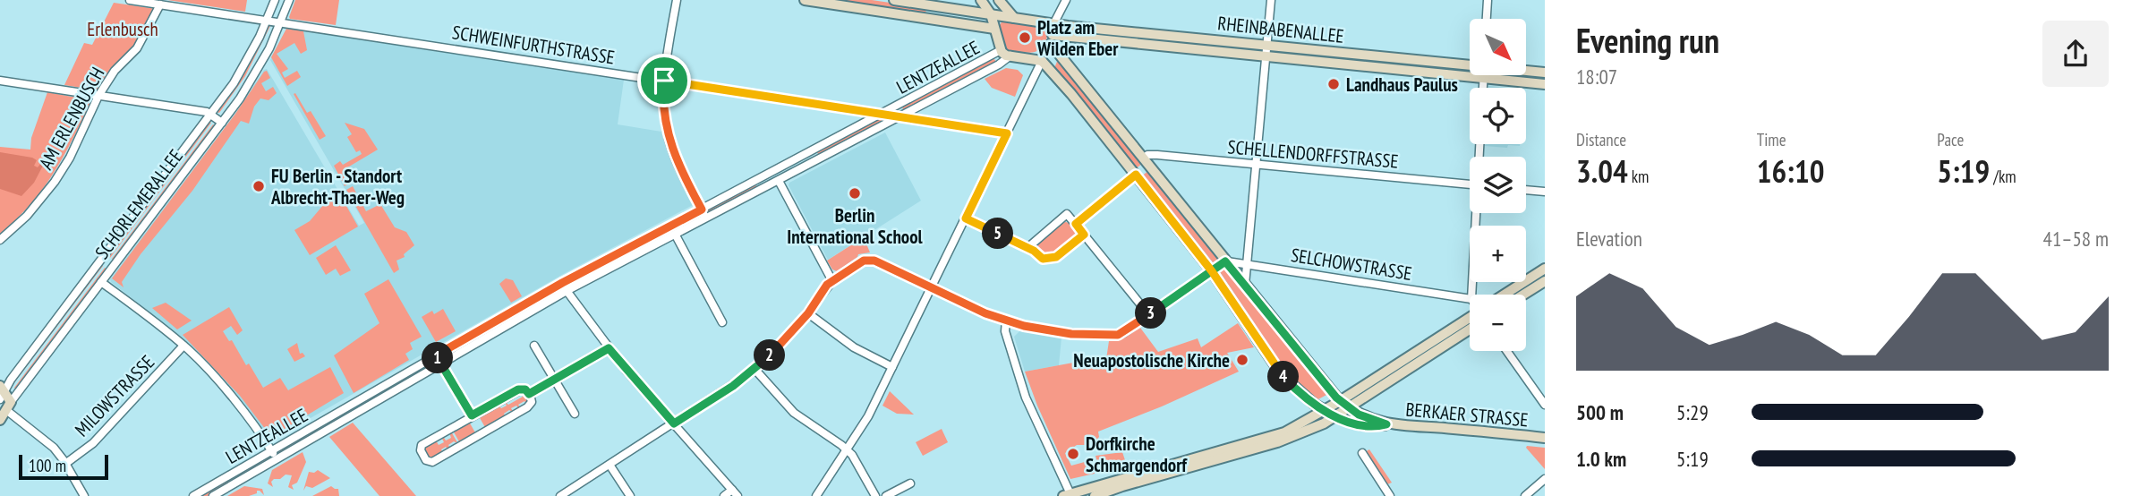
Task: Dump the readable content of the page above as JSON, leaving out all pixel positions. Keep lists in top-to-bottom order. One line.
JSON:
{"streets":{"street":["RHEINBABENALLEE","SCHWEINFURTHSTRASSE","LENTZEALLEE","AM ERLENBUSCH","SCHELLENDORFFSTRASSE","SCHORLEMERALLEE","SELCHOWSTRASSE","MILOWSTRASSE","BERKAER STRASSE"]},"crossings":[["RHEINBABENALLEE","BERKAER STRASSE"],["SCHWEINFURTHSTRASSE","LENTZEALLEE"],["SCHWEINFURTHSTRASSE","AM ERLENBUSCH"],["SCHWEINFURTHSTRASSE","SCHORLEMERALLEE"],["SCHELLENDORFFSTRASSE","BERKAER STRASSE"],["SELCHOWSTRASSE","BERKAER STRASSE"]],"parks":["Erlenbusch"],"places":["Platz am Wilden Eber","Landhaus Paulus","FU Berlin - Standort Albrecht-Thaer-Weg","Berlin International School","Neuapostolische Kirche","Dorfkirche Schmargendorf"],"scale_bar":"100 m","north":"bottom right","page":{"heading":["Evening run","18:07"],"map_buttons":["+","−"],"stats":[["Distance","3.04 km"],["Time","16:10"],["Pace","5:19 /km"]],"chart":["Elevation","41–58 m"],"pins":["5","3","2","1","4"],"list":[{"name":"500 m","note":"5:29"},{"name":"1.0 km","note":"5:19"}],"scale":"100 m"}}
